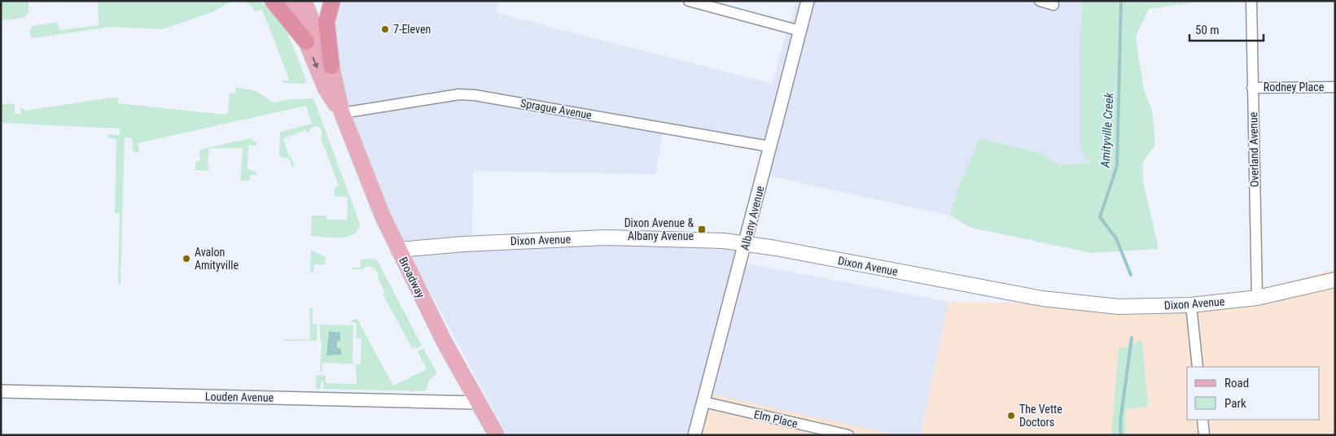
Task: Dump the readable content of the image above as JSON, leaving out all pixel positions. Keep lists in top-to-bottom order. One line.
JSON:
{"streets":{"main road":["Dixon Avenue","Broadway"],"street":["Rodney Place","Sprague Avenue","Overland Avenue","Albany Avenue","Louden Avenue","Elm Place"]},"crossings":[["Rodney Place","Overland Avenue"],["Sprague Avenue","Albany Avenue"],["Sprague Avenue","Broadway"],["Overland Avenue","Dixon Avenue"],["Albany Avenue","Dixon Avenue"],["Albany Avenue","Elm Place"],["Dixon Avenue","Broadway"],["Broadway","Louden Avenue"]],"water":["Amityville Creek"],"places":{"other":["7-Eleven","Avalon Amityville","The Vette Doctors"],"transit":["Dixon Avenue & Albany Avenue"]},"legend":["Road","Park"],"scale_bar":"50 m"}
